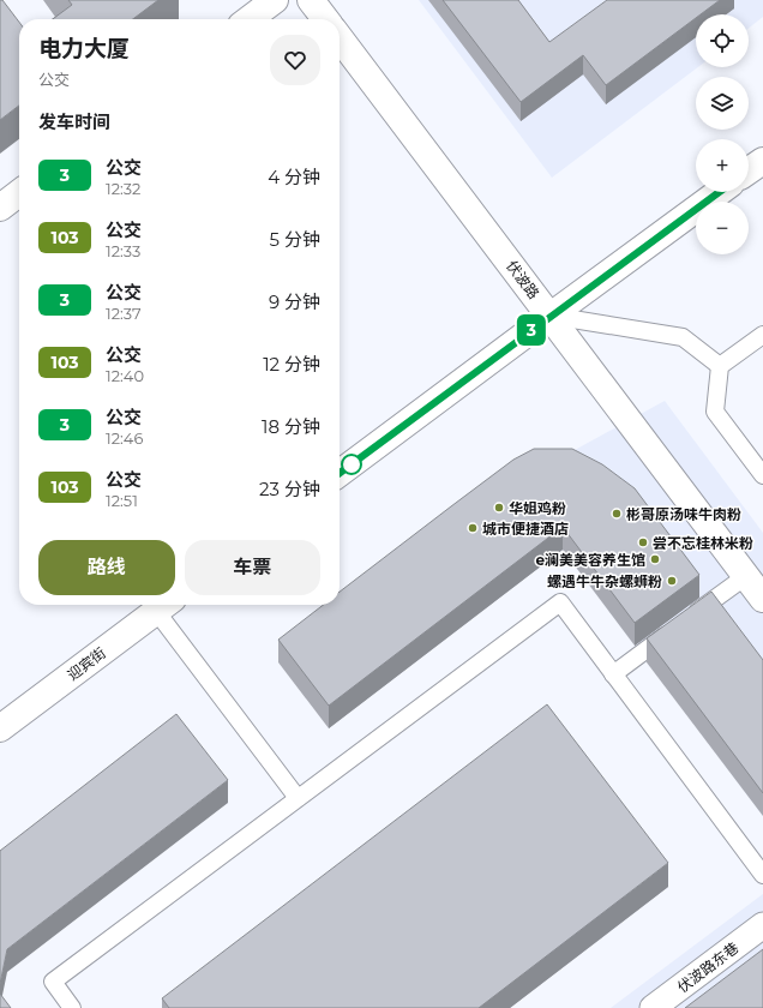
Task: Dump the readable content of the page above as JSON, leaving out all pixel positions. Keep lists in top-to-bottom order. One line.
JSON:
{"streets":{"street":["伏波路","迎宾街","伏波路东巷"]},"places":["华姐鸡粉","彬哥原汤味牛肉粉","城市便捷酒店","尝不忘桂林米粉","e澜美美容养生馆","螺遇牛牛杂螺蛳粉"],"lines":["bus line 3"],"page":{"on_map":"3","map_buttons":["+","−"],"heading":[["电力大厦","公交"],"发车时间"],"list":[{"mark":"3","name":"公交","note":"12:32","value":"4 分钟"},{"mark":"103","name":"公交","note":"12:33","value":"5 分钟"},{"mark":"3","name":"公交","note":"12:37","value":"9 分钟"},{"mark":"103","name":"公交","note":"12:40","value":"12 分钟"},{"mark":"3","name":"公交","note":"12:46","value":"18 分钟"},{"mark":"103","name":"公交","note":"12:51","value":"23 分钟"}],"buttons":["路线","车票"]}}
